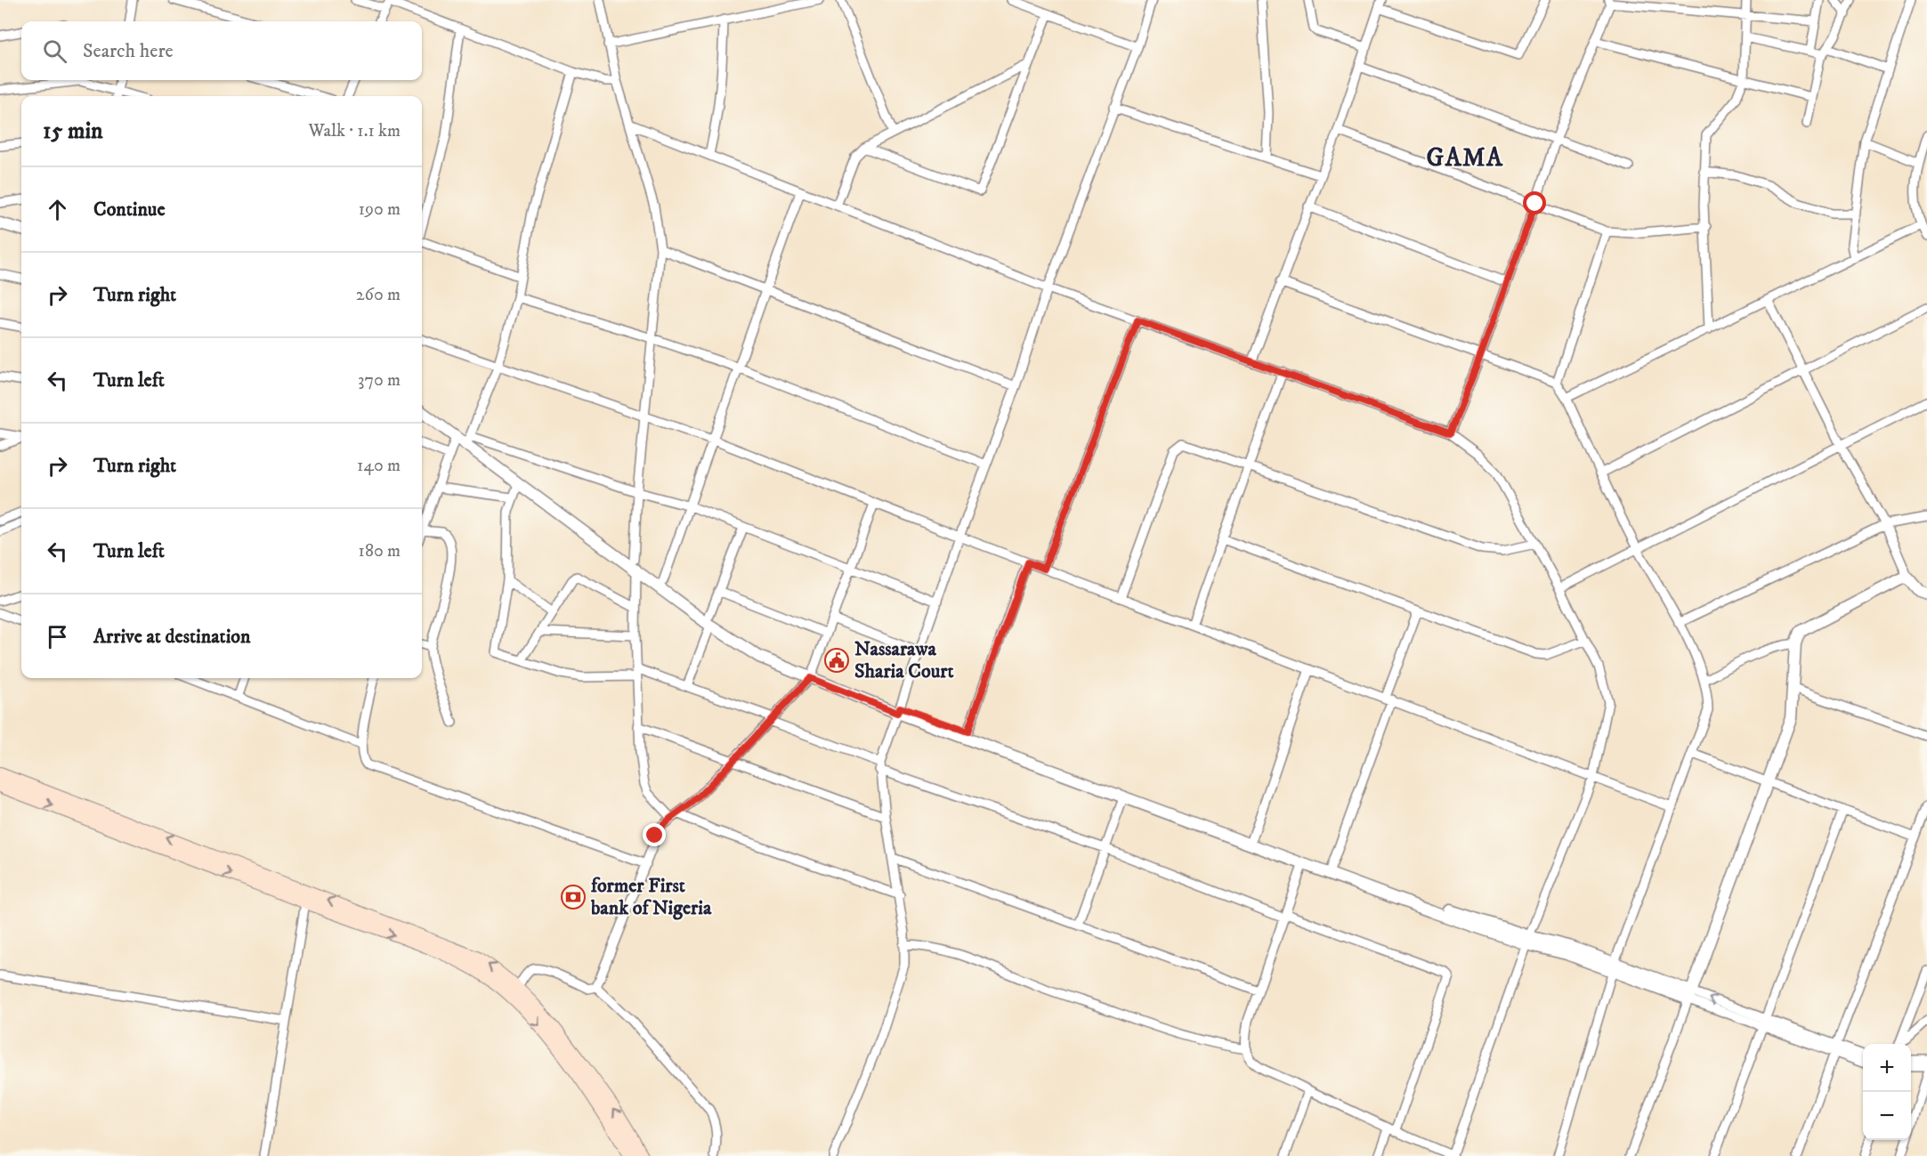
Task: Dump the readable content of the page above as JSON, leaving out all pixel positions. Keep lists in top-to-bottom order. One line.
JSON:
{"districts":["GAMA"],"places":{"public building":["Nassarawa Sharia Court"],"bank":["former First bank of Nigeria"]},"page":{"search":"Search here","heading":["15 min","Walk · 1.1 km"],"list":[["Continue","190 m"],["Turn right","260 m"],["Turn left","370 m"],["Turn right","140 m"],["Turn left","180 m"],"Arrive at destination"],"map_buttons":["+","−"]}}
